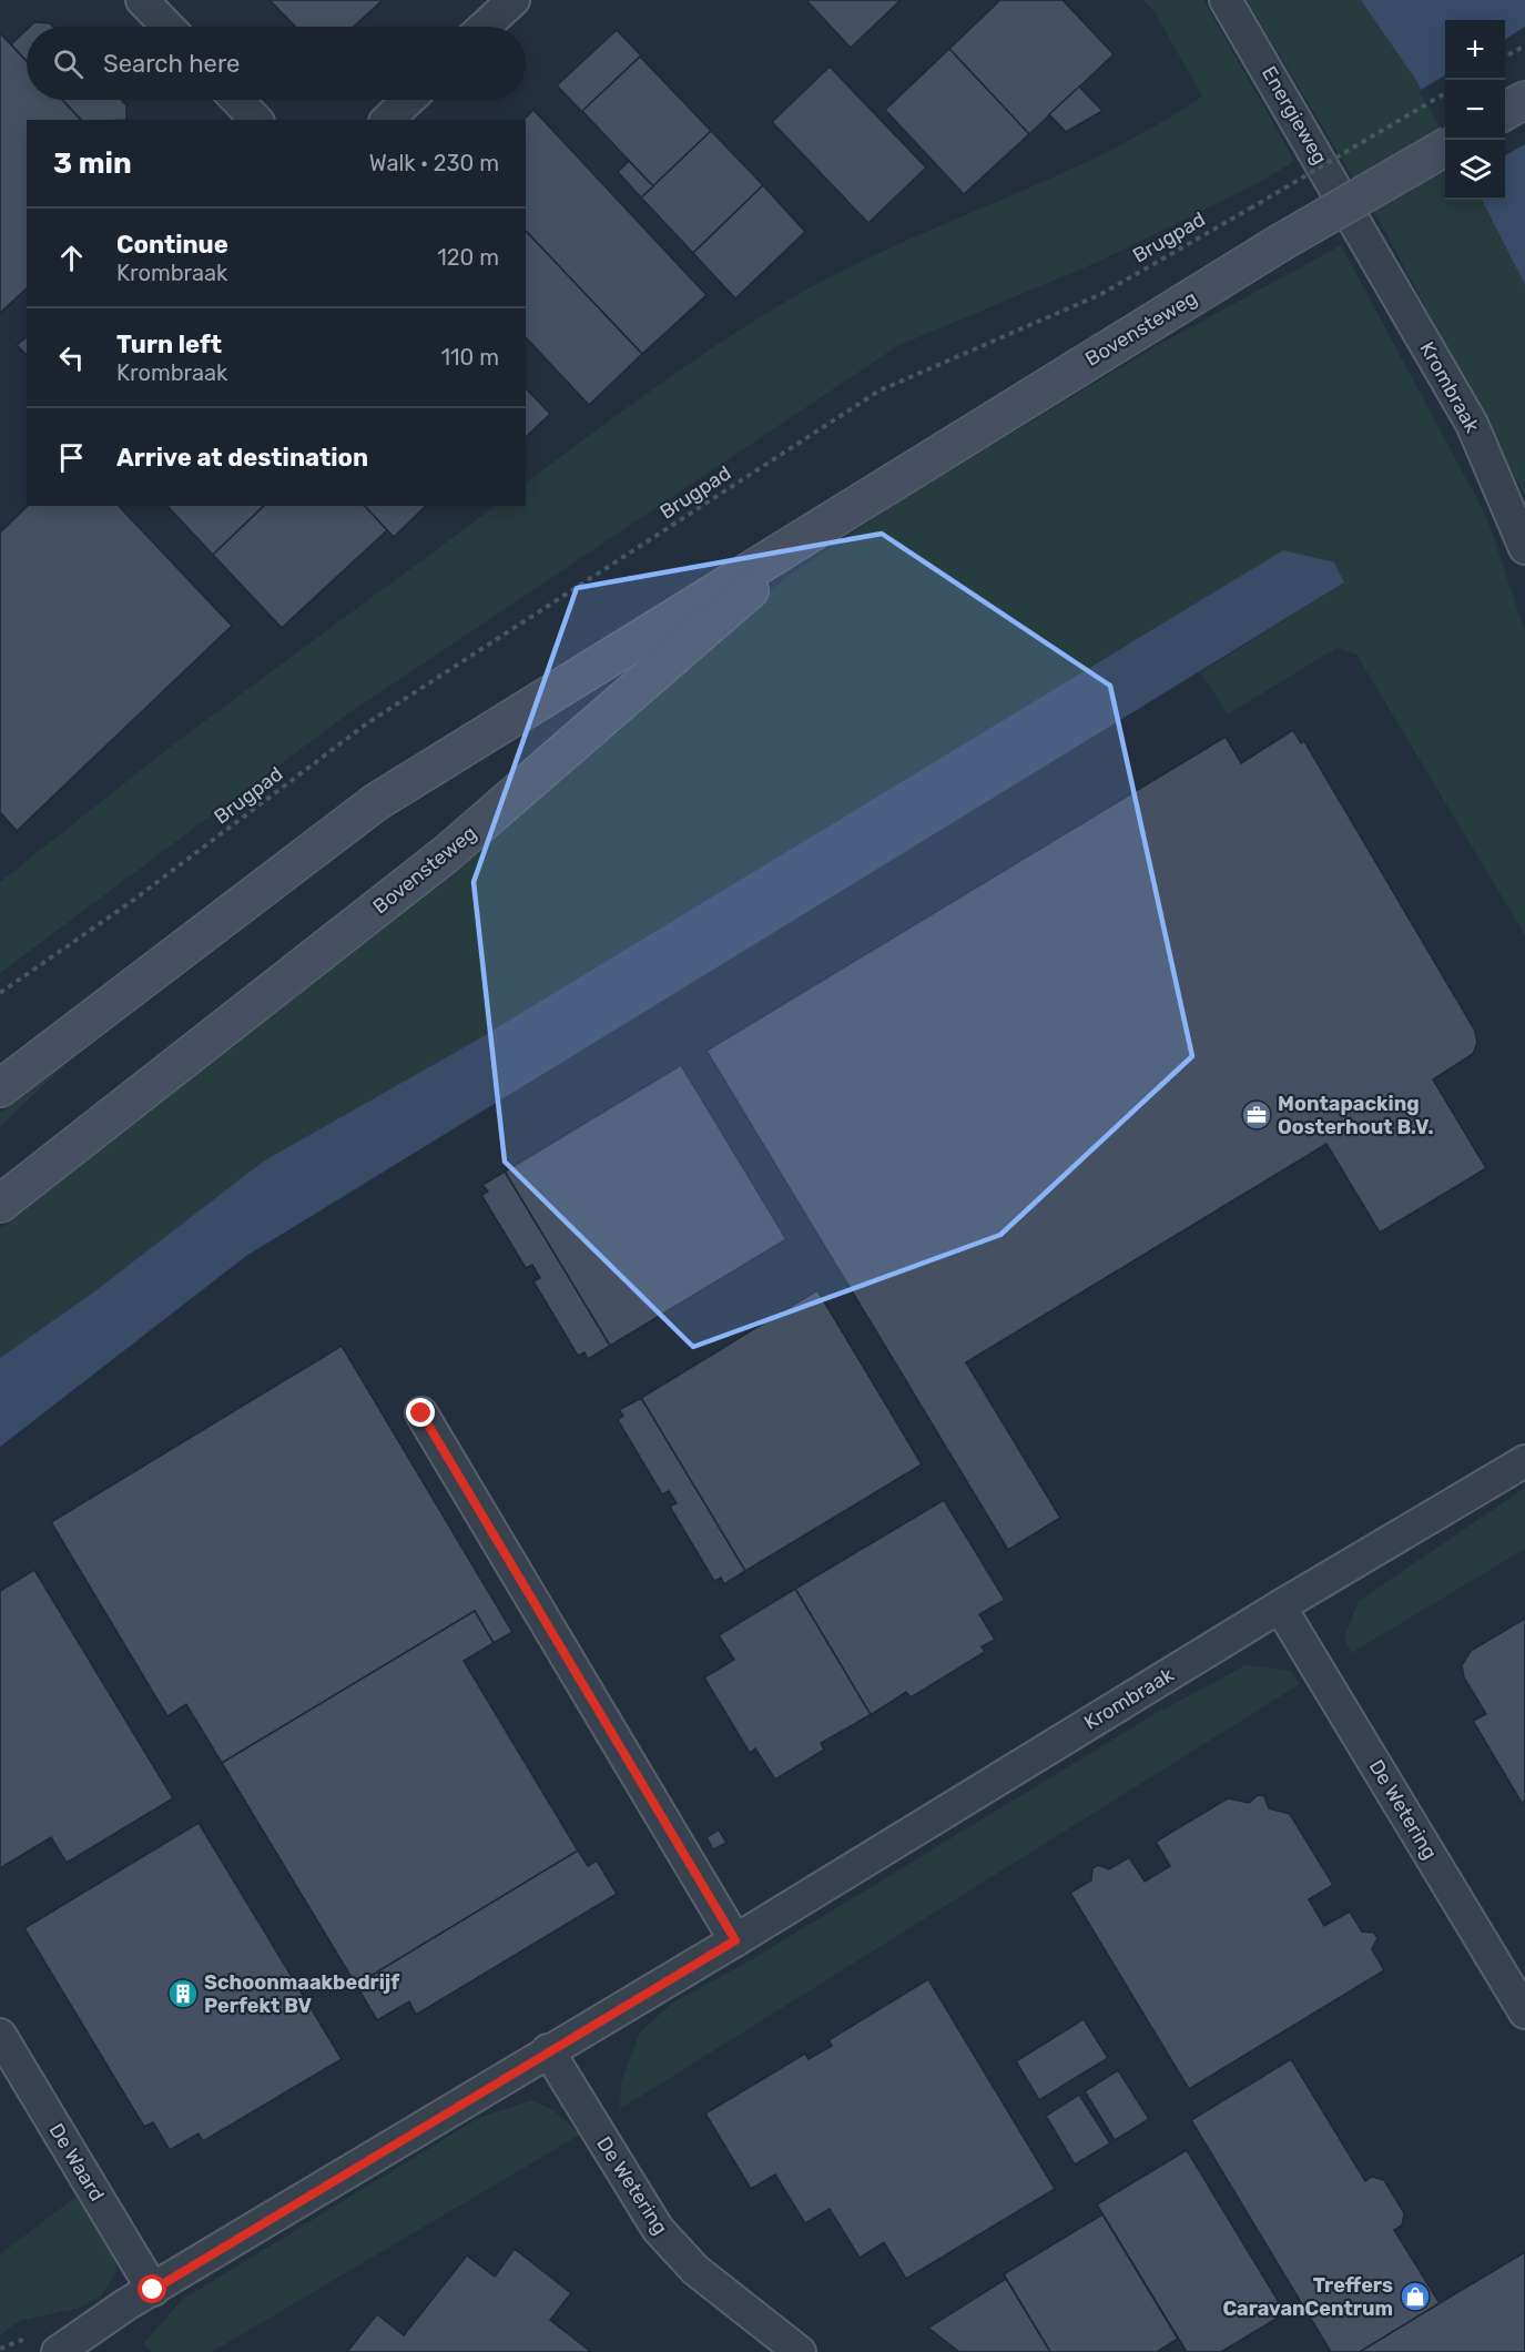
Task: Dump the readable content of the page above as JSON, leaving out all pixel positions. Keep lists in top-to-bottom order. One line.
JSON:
{"streets":{"main road":["Bovensteweg"],"street":["Energieweg","Krombraak","De Wetering","De Waard"],"path":["Brugpad"]},"crossings":[["Energieweg","Krombraak"],["Krombraak","De Wetering"],["Krombraak","De Waard"]],"places":{"office":["Montapacking Oosterhout B.V."],"building":["Schoonmaakbedrijf Perfekt BV"],"shop":["Treffers CaravanCentrum"]},"page":{"map_buttons":["+","−"],"search":"Search here","heading":["3 min","Walk · 230 m"],"list":[["Continue","Krombraak","120 m"],["Turn left","Krombraak","110 m"],"Arrive at destination"]}}
